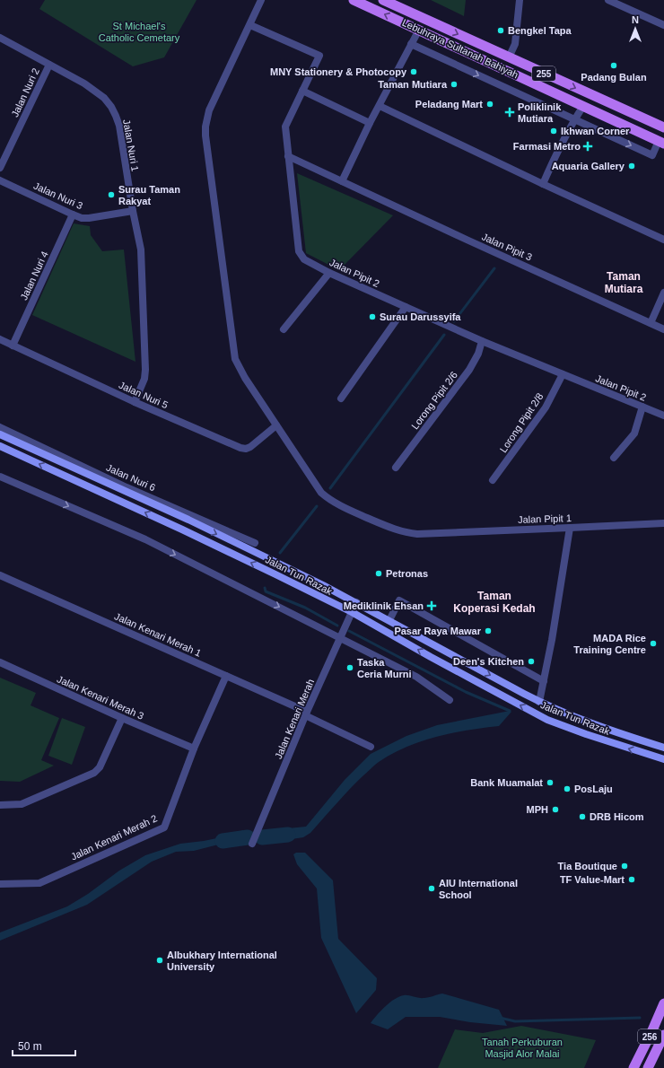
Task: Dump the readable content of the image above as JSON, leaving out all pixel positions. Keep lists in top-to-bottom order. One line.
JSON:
{"streets":{"main road":["Lebuhraya Sultanah Bahiyah","255","Jalan Tun Razak","256"],"street":["Jalan Nuri 2","Jalan Nuri 1","Jalan Nuri 3","Jalan Pipit 3","Jalan Pipit 2","Jalan Nuri 4","Jalan Nuri 5","Lorong Pipit 2/6","Lorong Pipit 2/8","Jalan Nuri 6","Jalan Pipit 1","Jalan Kenari Merah 1","Jalan Kenari Merah 3","Jalan Kenari Merah","Jalan Kenari Merah 2"]},"crossings":[["Jalan Nuri 2","Jalan Nuri 1"],["Jalan Nuri 1","Jalan Nuri 3"],["Jalan Nuri 1","Jalan Nuri 5"],["Jalan Nuri 3","Jalan Nuri 4"],["Jalan Pipit 3","Jalan Pipit 2"],["Jalan Pipit 2","Lorong Pipit 2/6"],["Jalan Pipit 2","Lorong Pipit 2/8"],["Jalan Pipit 2","Jalan Pipit 1"],["Jalan Nuri 4","Jalan Nuri 5"],["Jalan Nuri 5","Jalan Pipit 1"],["Jalan Nuri 6","Jalan Tun Razak"],["Jalan Tun Razak","Jalan Kenari Merah"],["Jalan Kenari Merah 1","Jalan Kenari Merah"],["Jalan Kenari Merah 1","Jalan Kenari Merah 2"],["Jalan Kenari Merah 3","Jalan Kenari Merah 2"]],"districts":["Taman Mutiara","Taman Koperasi Kedah"],"parks":["St Michael's Catholic Cemetary","Tanah Perkuburan Masjid Alor Malai"],"places":{"other":["Bengkel Tapa","Padang Bulan","MNY Stationery & Photocopy","Taman Mutiara","Peladang Mart","Ikhwan Corner","Aquaria Gallery","Surau Taman Rakyat","Surau Darussyifa","Petronas","Pasar Raya Mawar","MADA Rice Training Centre","Deen's Kitchen","Taska Ceria Murni","Bank Muamalat","PosLaju","MPH","DRB Hicom","Tia Boutique","TF Value-Mart","AIU International School","Albukhary International University"],"health":["Poliklinik Mutiara","Farmasi Metro","Mediklinik Ehsan"]},"scale_bar":"50 m","north":"top"}
